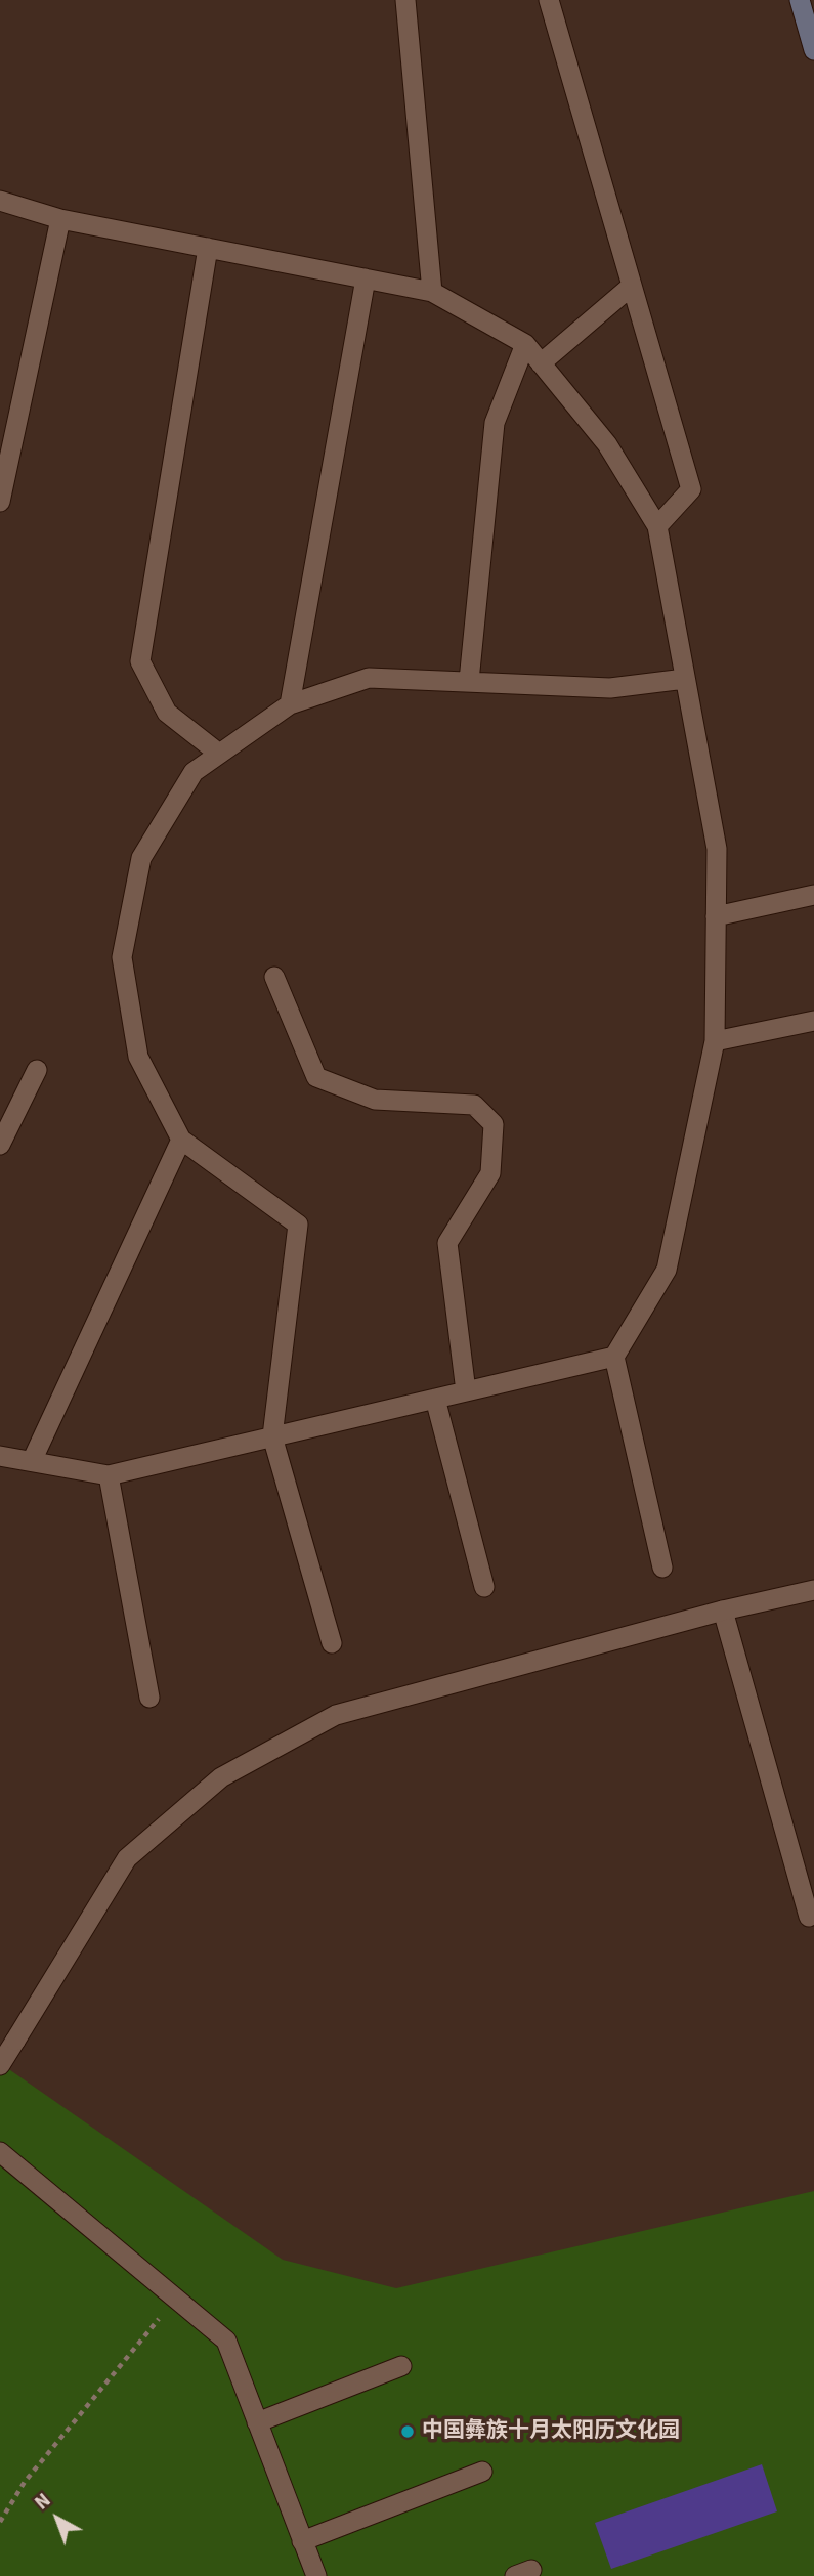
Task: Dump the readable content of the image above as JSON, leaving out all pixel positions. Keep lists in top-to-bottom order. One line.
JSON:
{"places":["中国彝族十月太阳历文化园"],"north":"top left"}
